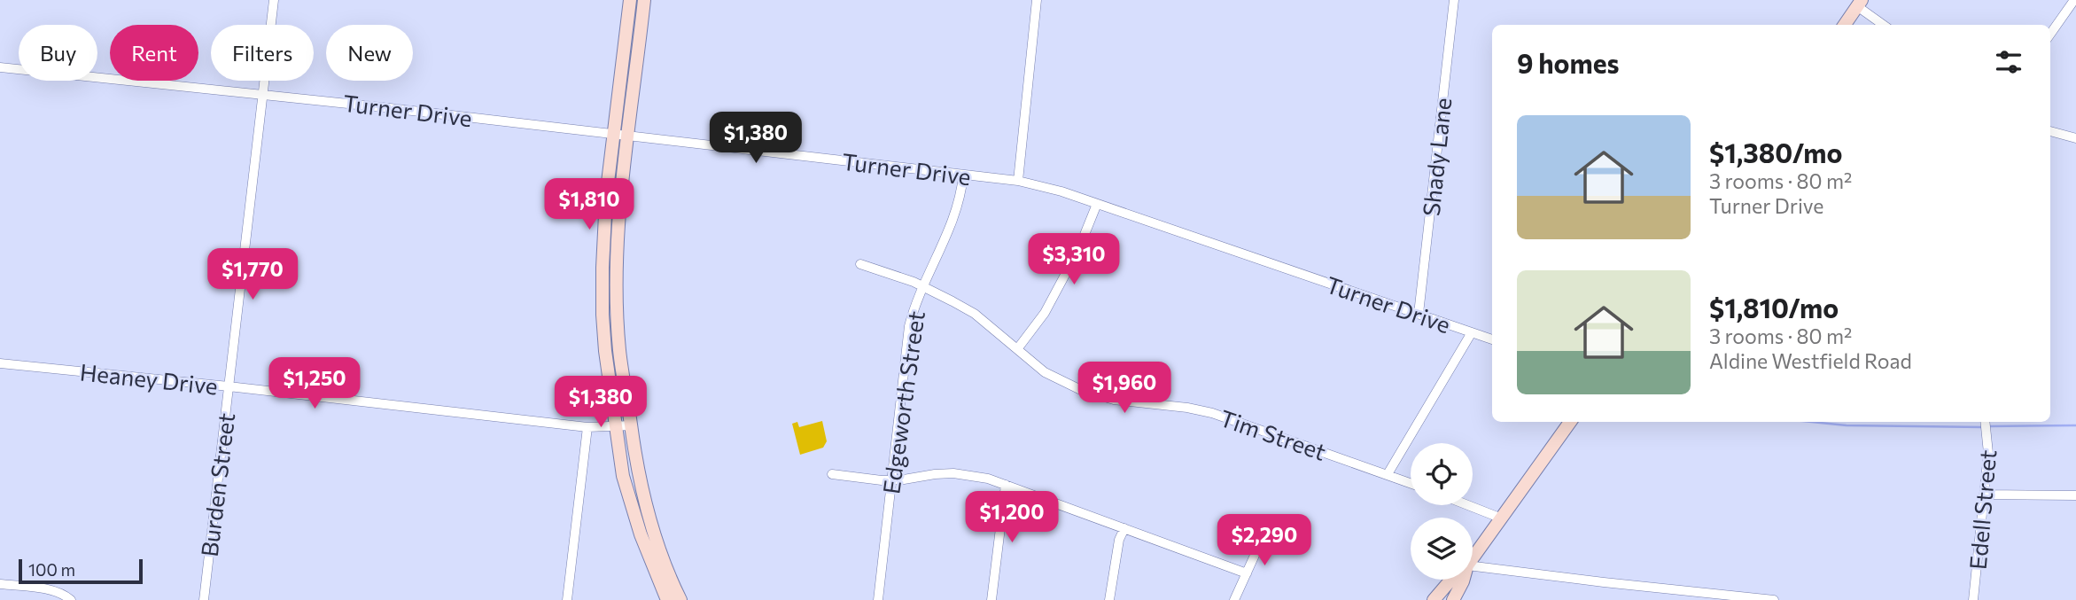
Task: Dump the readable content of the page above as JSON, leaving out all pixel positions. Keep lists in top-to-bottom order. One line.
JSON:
{"streets":{"street":["Turner Drive","Shady Lane","Heaney Drive","Edgeworth Street","Tim Street","Burden Street","Edell Street"]},"crossings":[["Turner Drive","Shady Lane"],["Turner Drive","Edgeworth Street"],["Turner Drive","Burden Street"],["Heaney Drive","Burden Street"],["Edgeworth Street","Tim Street"]],"scale_bar":"100 m","page":{"chip":["Buy","Rent","Filters","New"],"heading":"9 homes","list":[{"name":"$1,380/mo","note":"3 rooms · 80 m² · Turner Drive"},{"name":"$1,810/mo","note":"3 rooms · 80 m² · Aldine Westfield Road"}],"price":["$1,380","$1,810","$3,310","$1,770","$1,250","$1,960","$1,380","$1,200","$2,290"],"scale":"100 m"}}
